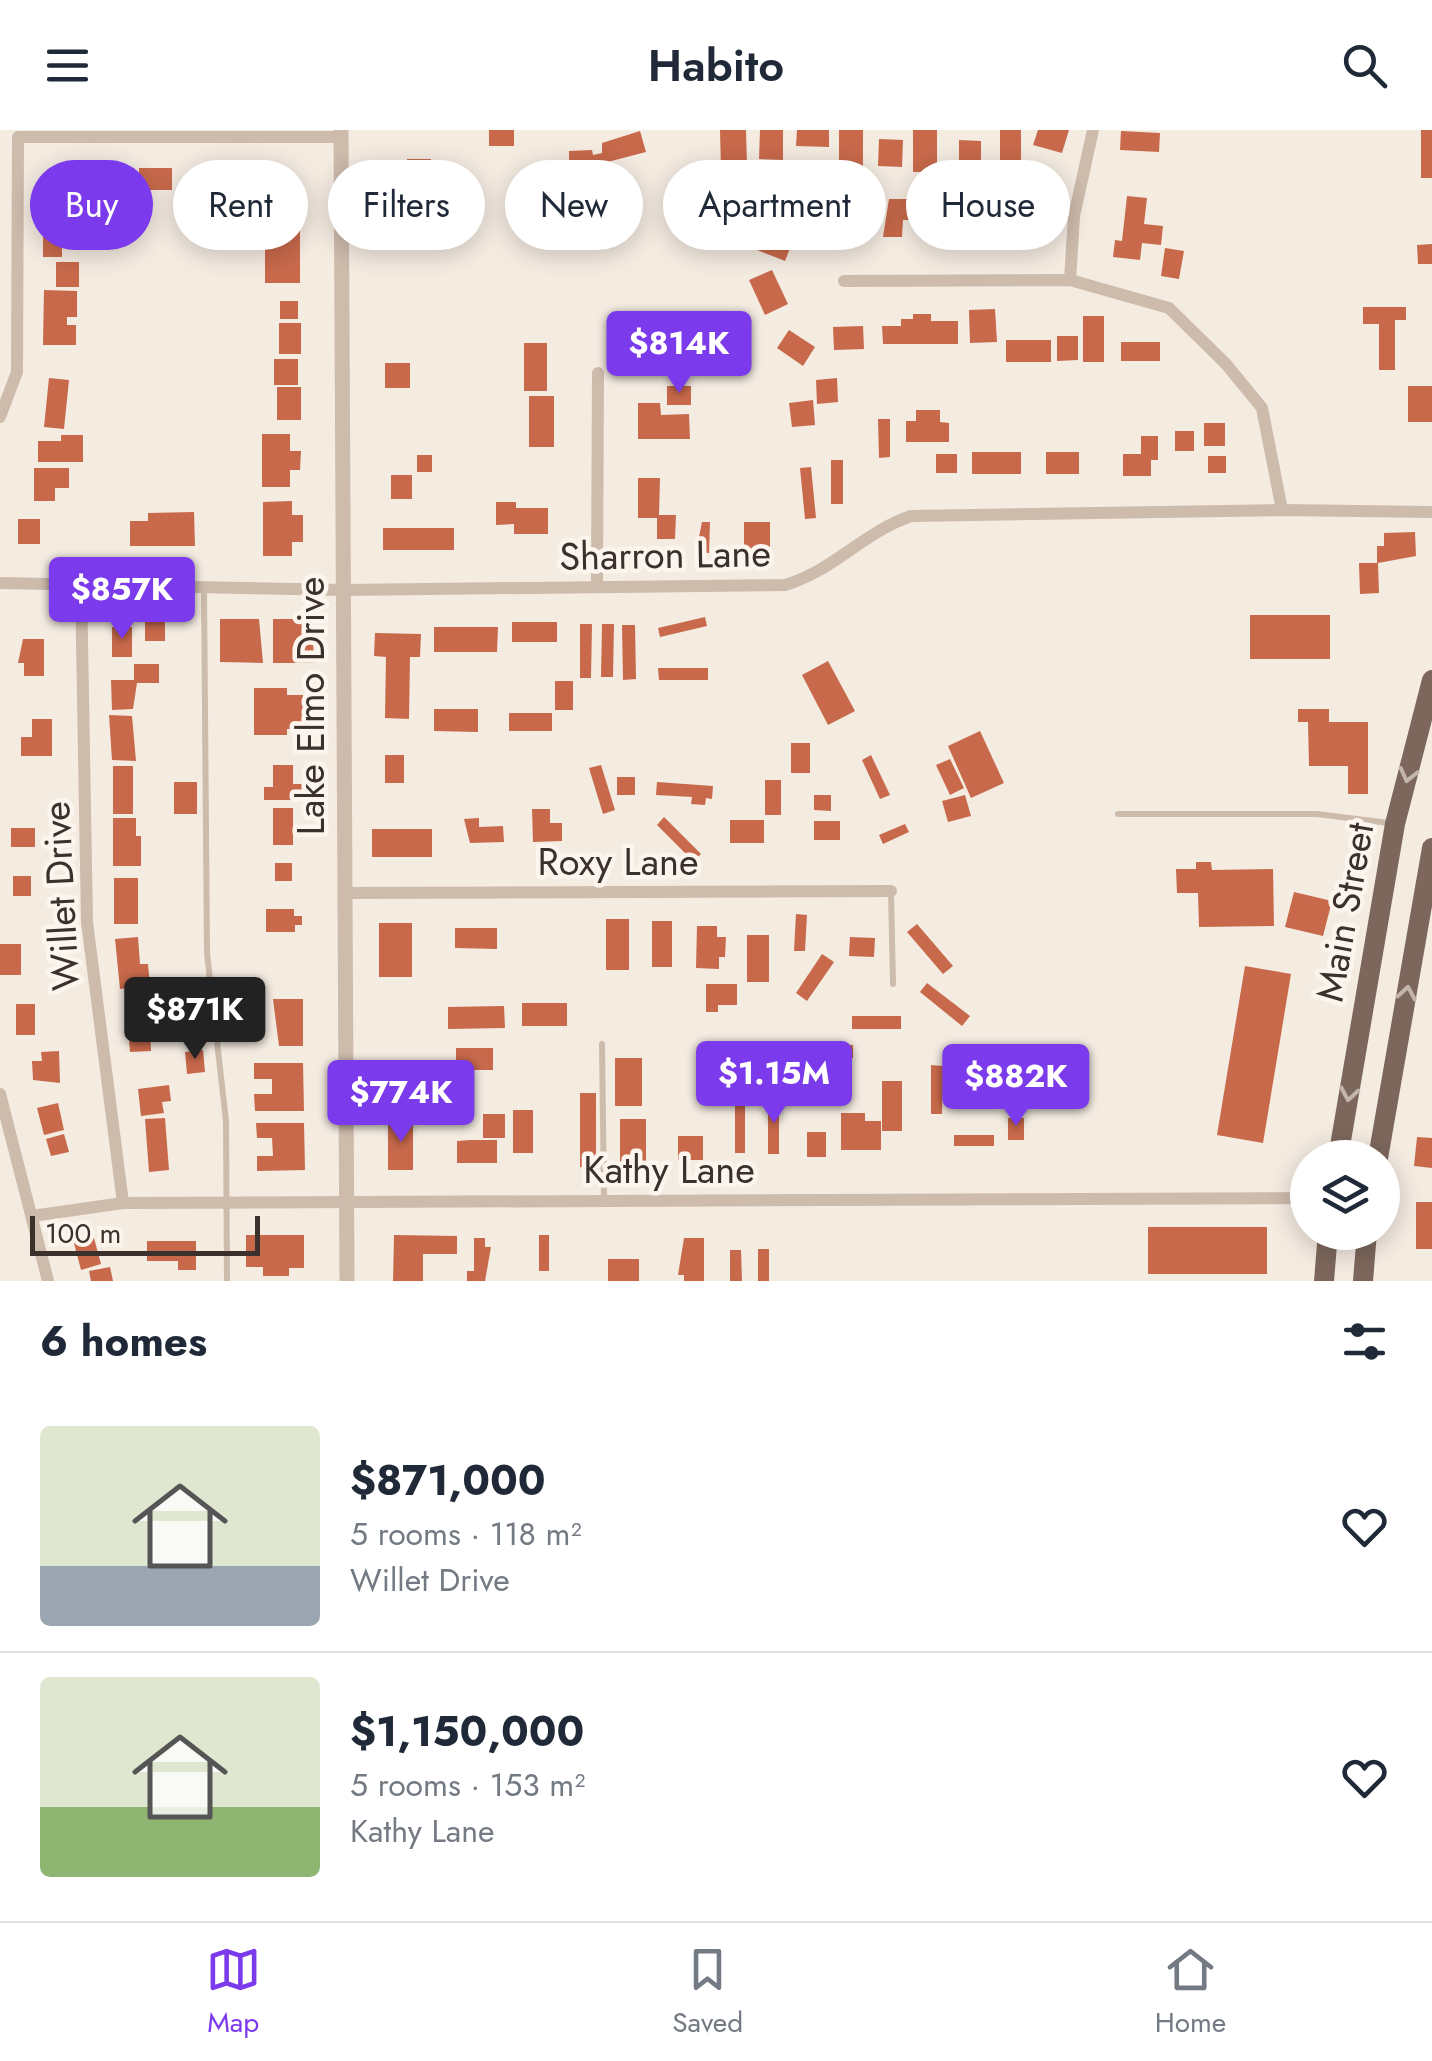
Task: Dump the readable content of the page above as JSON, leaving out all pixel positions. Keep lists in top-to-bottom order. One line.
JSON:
{"streets":{"main road":["Main Street"],"street":["Sharron Lane","Lake Elmo Drive","Roxy Lane","Willet Drive","Kathy Lane"]},"crossings":[["Sharron Lane","Lake Elmo Drive"],["Sharron Lane","Willet Drive"],["Lake Elmo Drive","Roxy Lane"],["Lake Elmo Drive","Kathy Lane"],["Willet Drive","Kathy Lane"]],"scale_bar":"100 m","page":{"header":"Habito","chip":["Buy","Rent","Filters","New","Apartment","House"],"price":["$814K","$857K","$871K","$1.15M","$882K","$774K"],"scale":"100 m","heading":"6 homes","list":[{"name":"$871,000","note":"5 rooms · 118 m² · Willet Drive"},{"name":"$1,150,000","note":"5 rooms · 153 m² · Kathy Lane"}],"tabs":["Map","Saved","Home"]}}
